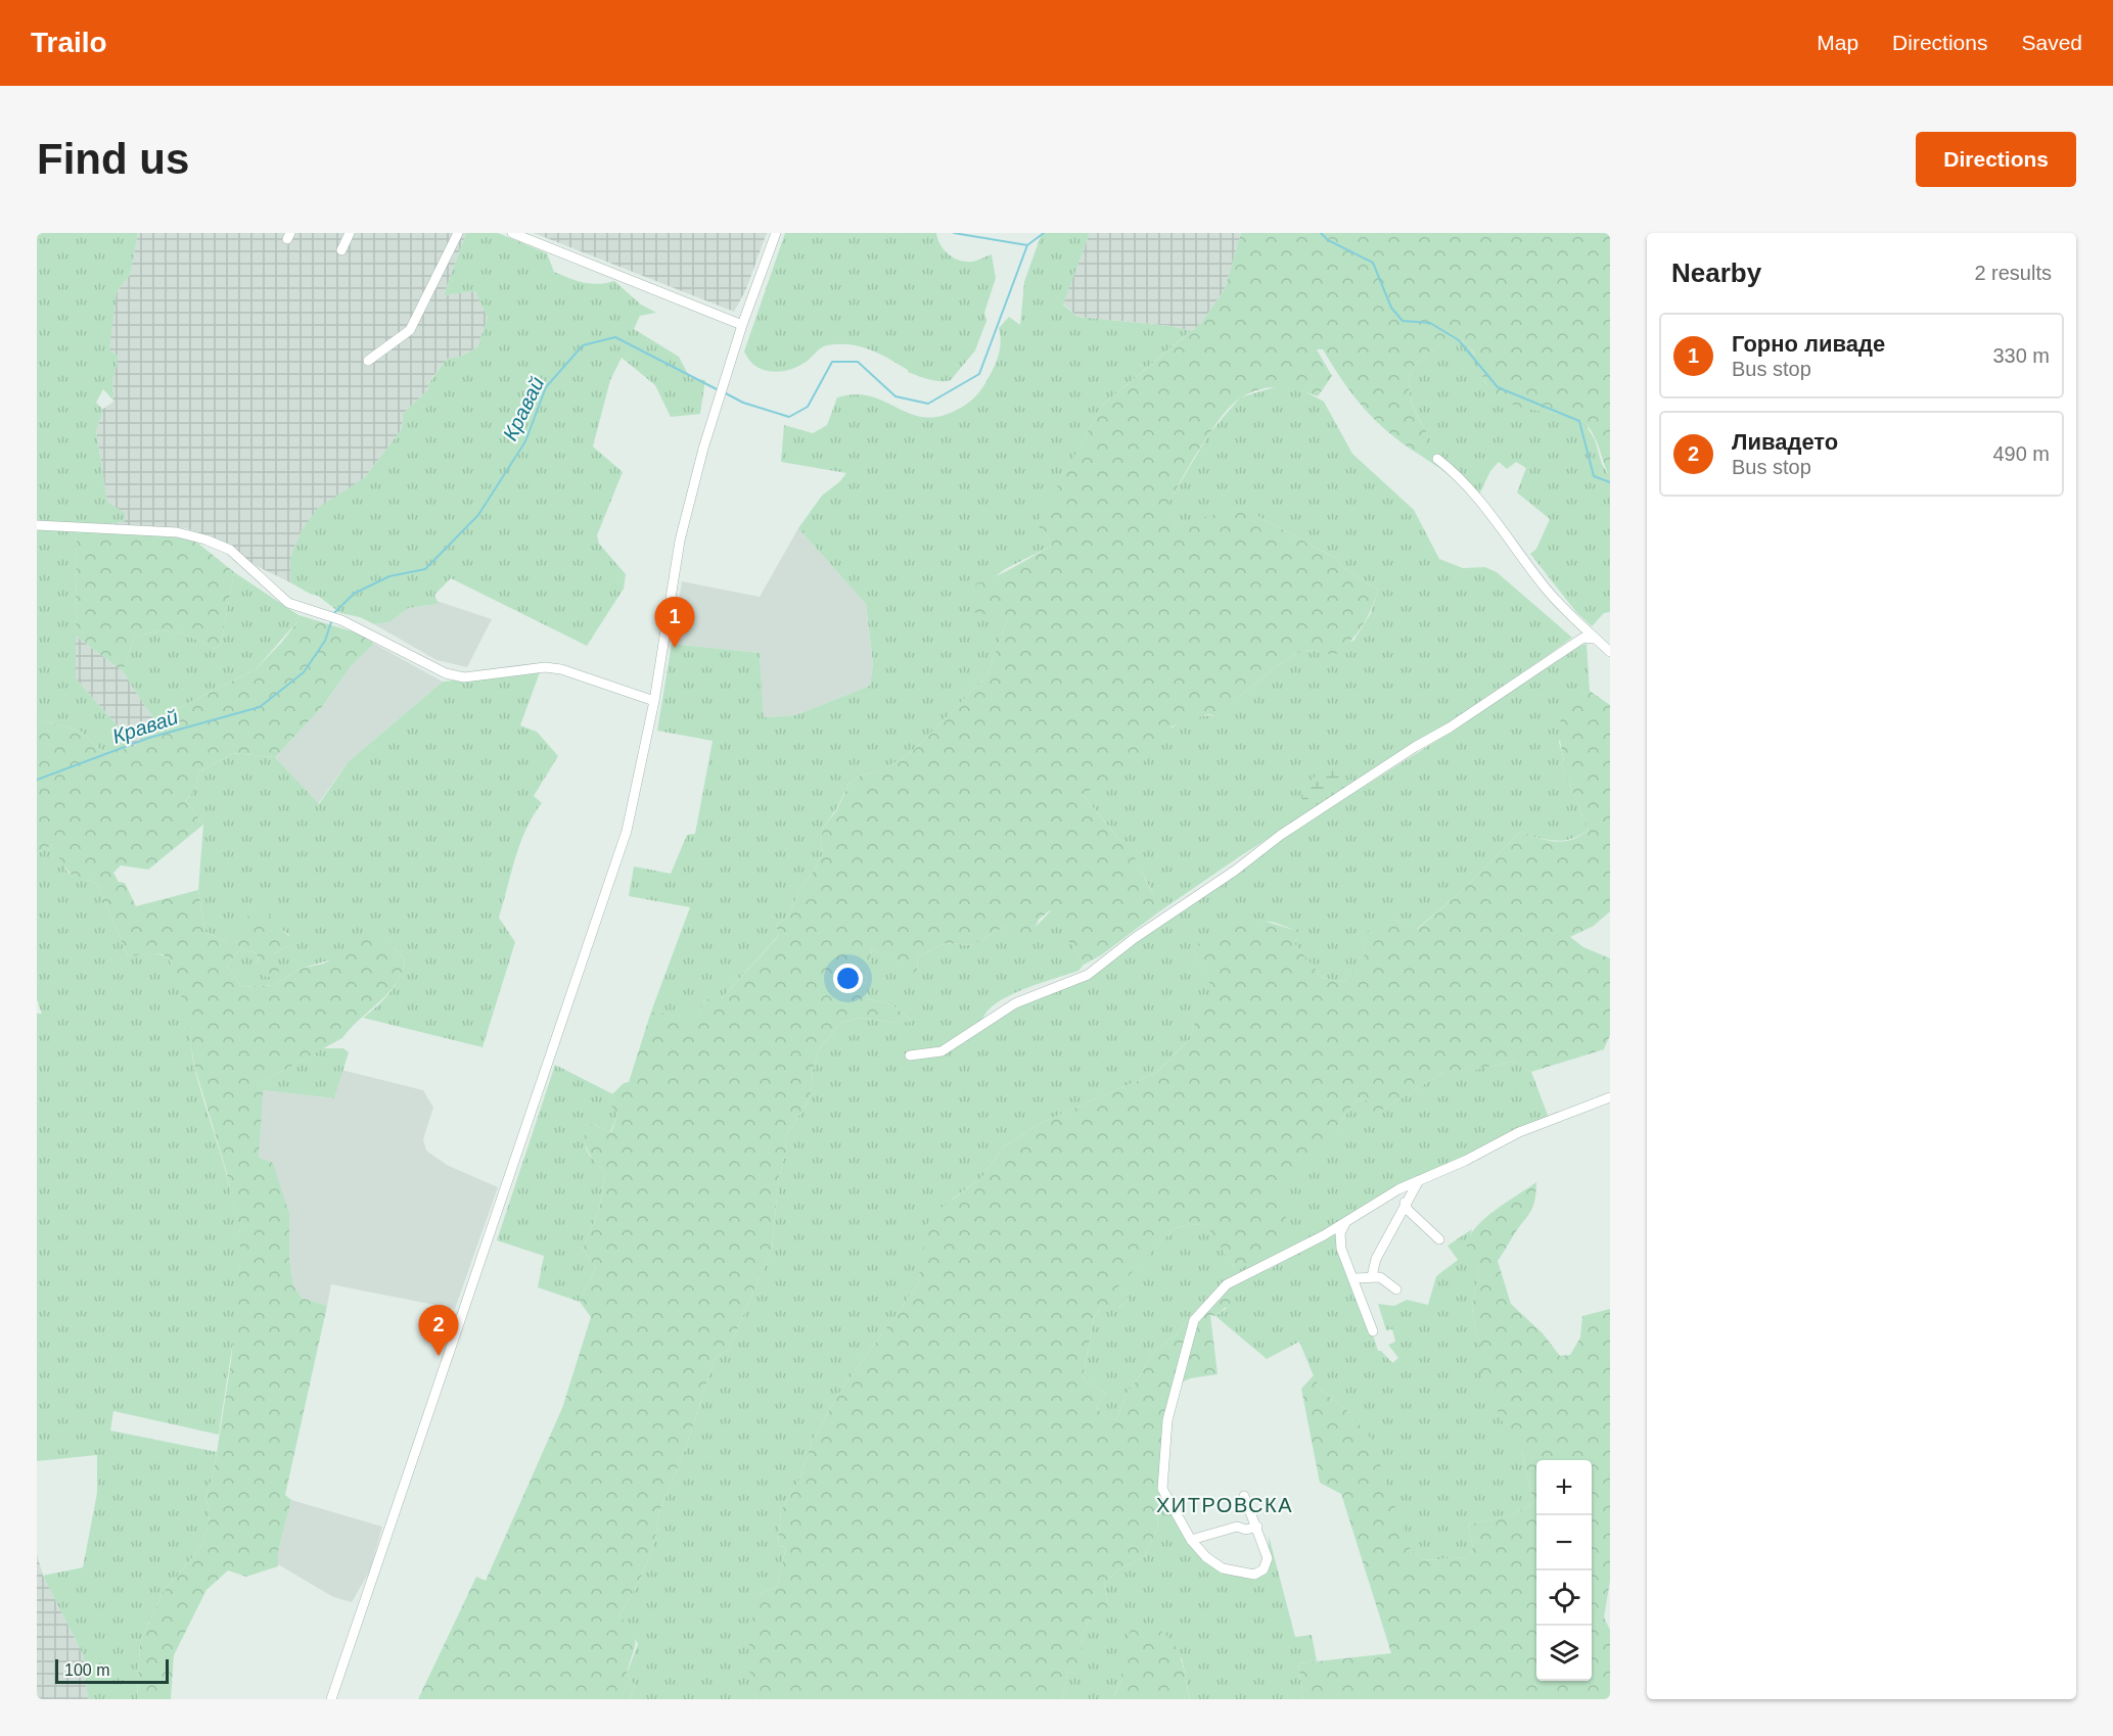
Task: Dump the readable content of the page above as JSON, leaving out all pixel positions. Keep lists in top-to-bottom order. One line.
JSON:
{"districts":["ХИТРОВСКА"],"water":["Кравай"],"scale_bar":"100 m","page":{"header":"Trailo","nav":["Map","Directions","Saved"],"buttons":"Directions","title":"Find us","heading":["Nearby","2 results"],"list":[{"mark":"1","name":"Горно ливаде","note":"Bus stop","value":"330 m"},{"mark":"2","name":"Ливадето","note":"Bus stop","value":"490 m"}],"pins":["1","2"],"map_buttons":["+","−"],"scale":"100 m"}}
